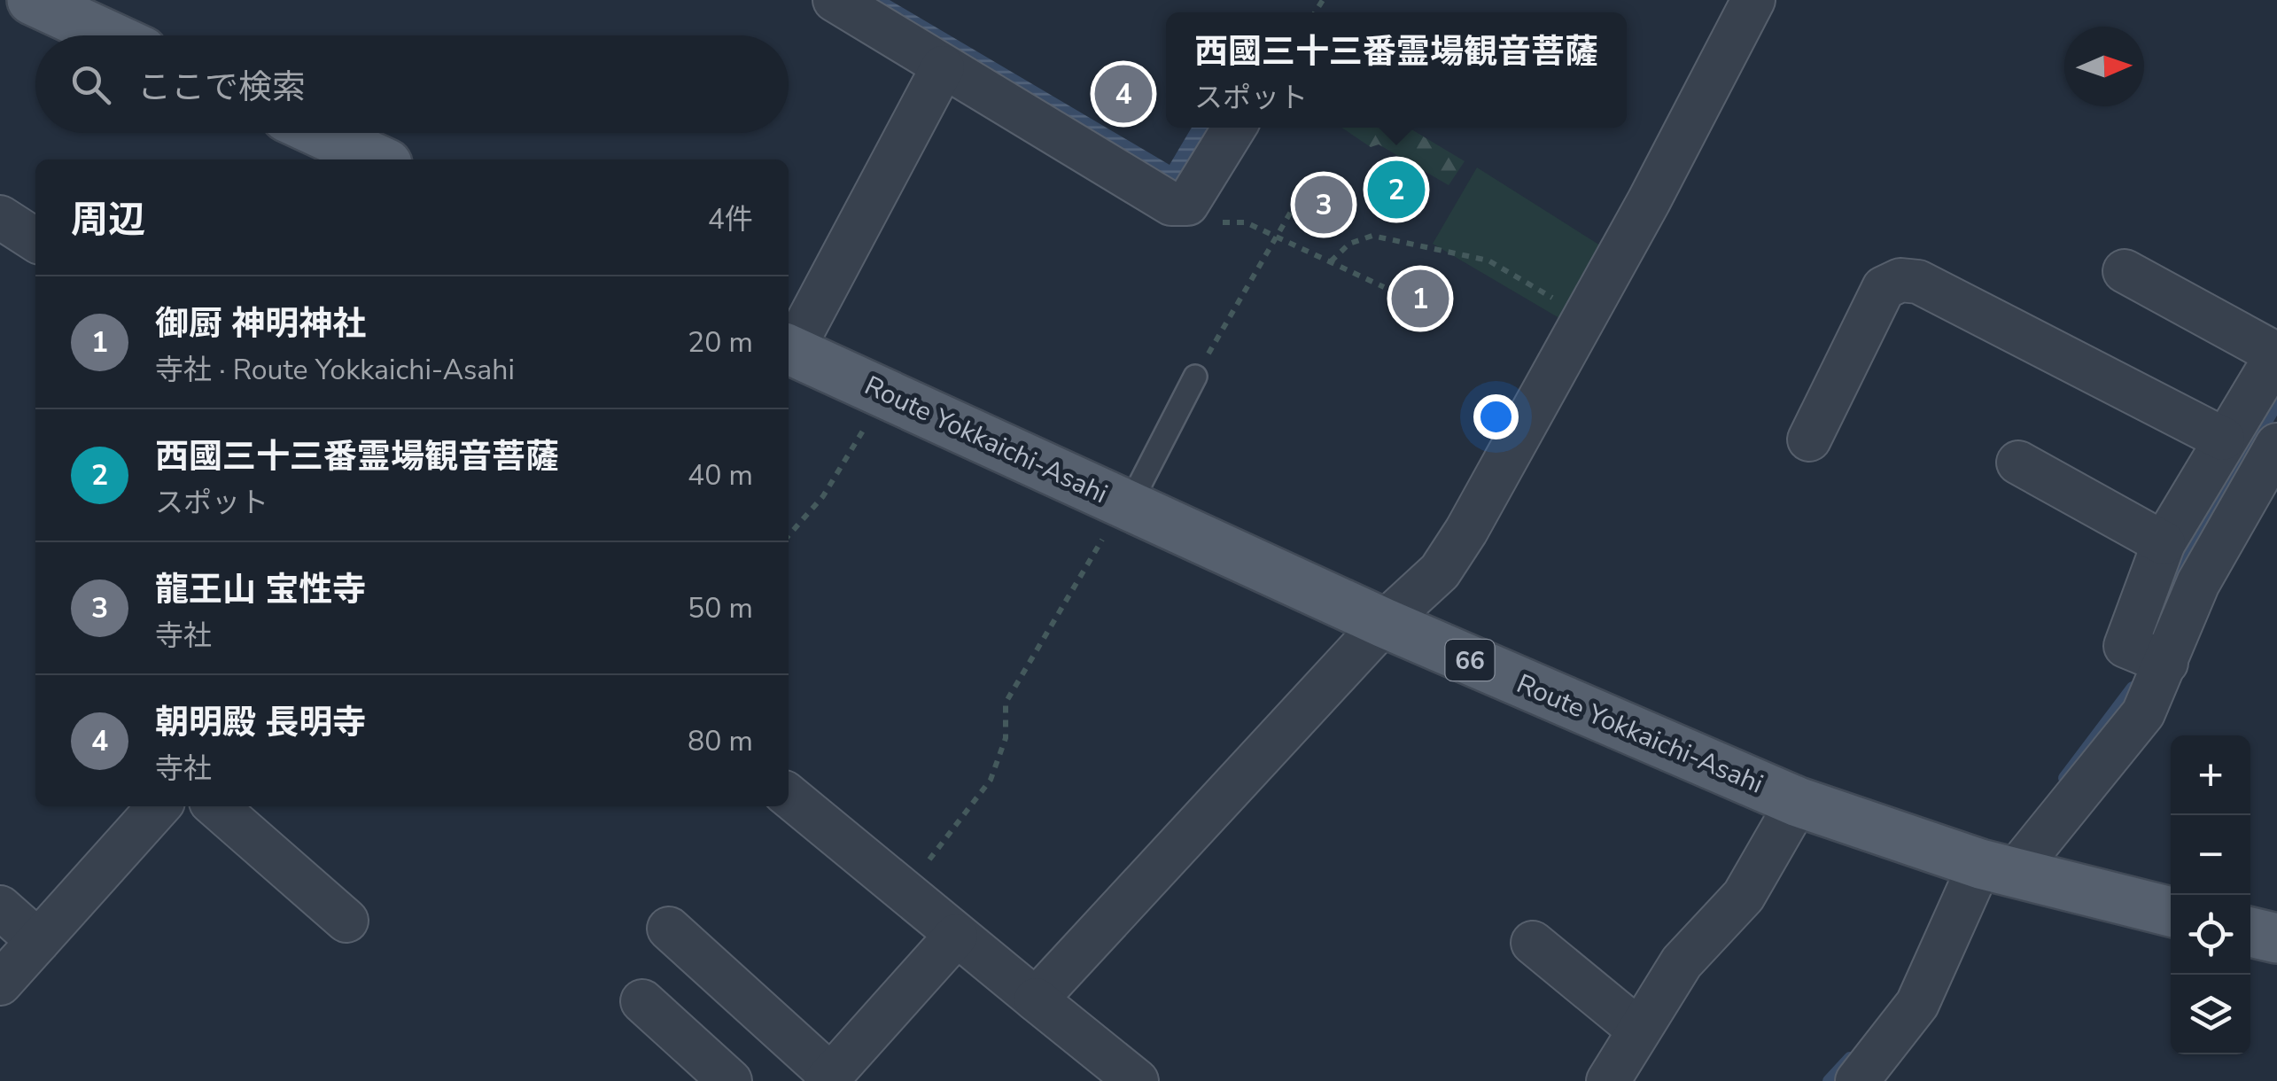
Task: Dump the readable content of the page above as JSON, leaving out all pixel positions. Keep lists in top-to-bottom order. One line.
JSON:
{"streets":{"main road":["Route Yokkaichi-Asahi","66"]},"north":"right","page":{"popup":["西國三十三番霊場観音菩薩","スポット"],"search":"ここで検索","pins":["4","2","3","1"],"heading":["周辺","4件"],"list":[{"mark":"1","name":"御厨 神明神社","note":"寺社 · Route Yokkaichi-Asahi","value":"20 m"},{"mark":"2","name":"西國三十三番霊場観音菩薩","note":"スポット","value":"40 m"},{"mark":"3","name":"龍王山 宝性寺","note":"寺社","value":"50 m"},{"mark":"4","name":"朝明殿 長明寺","note":"寺社","value":"80 m"}],"map_buttons":["+","−"]}}
